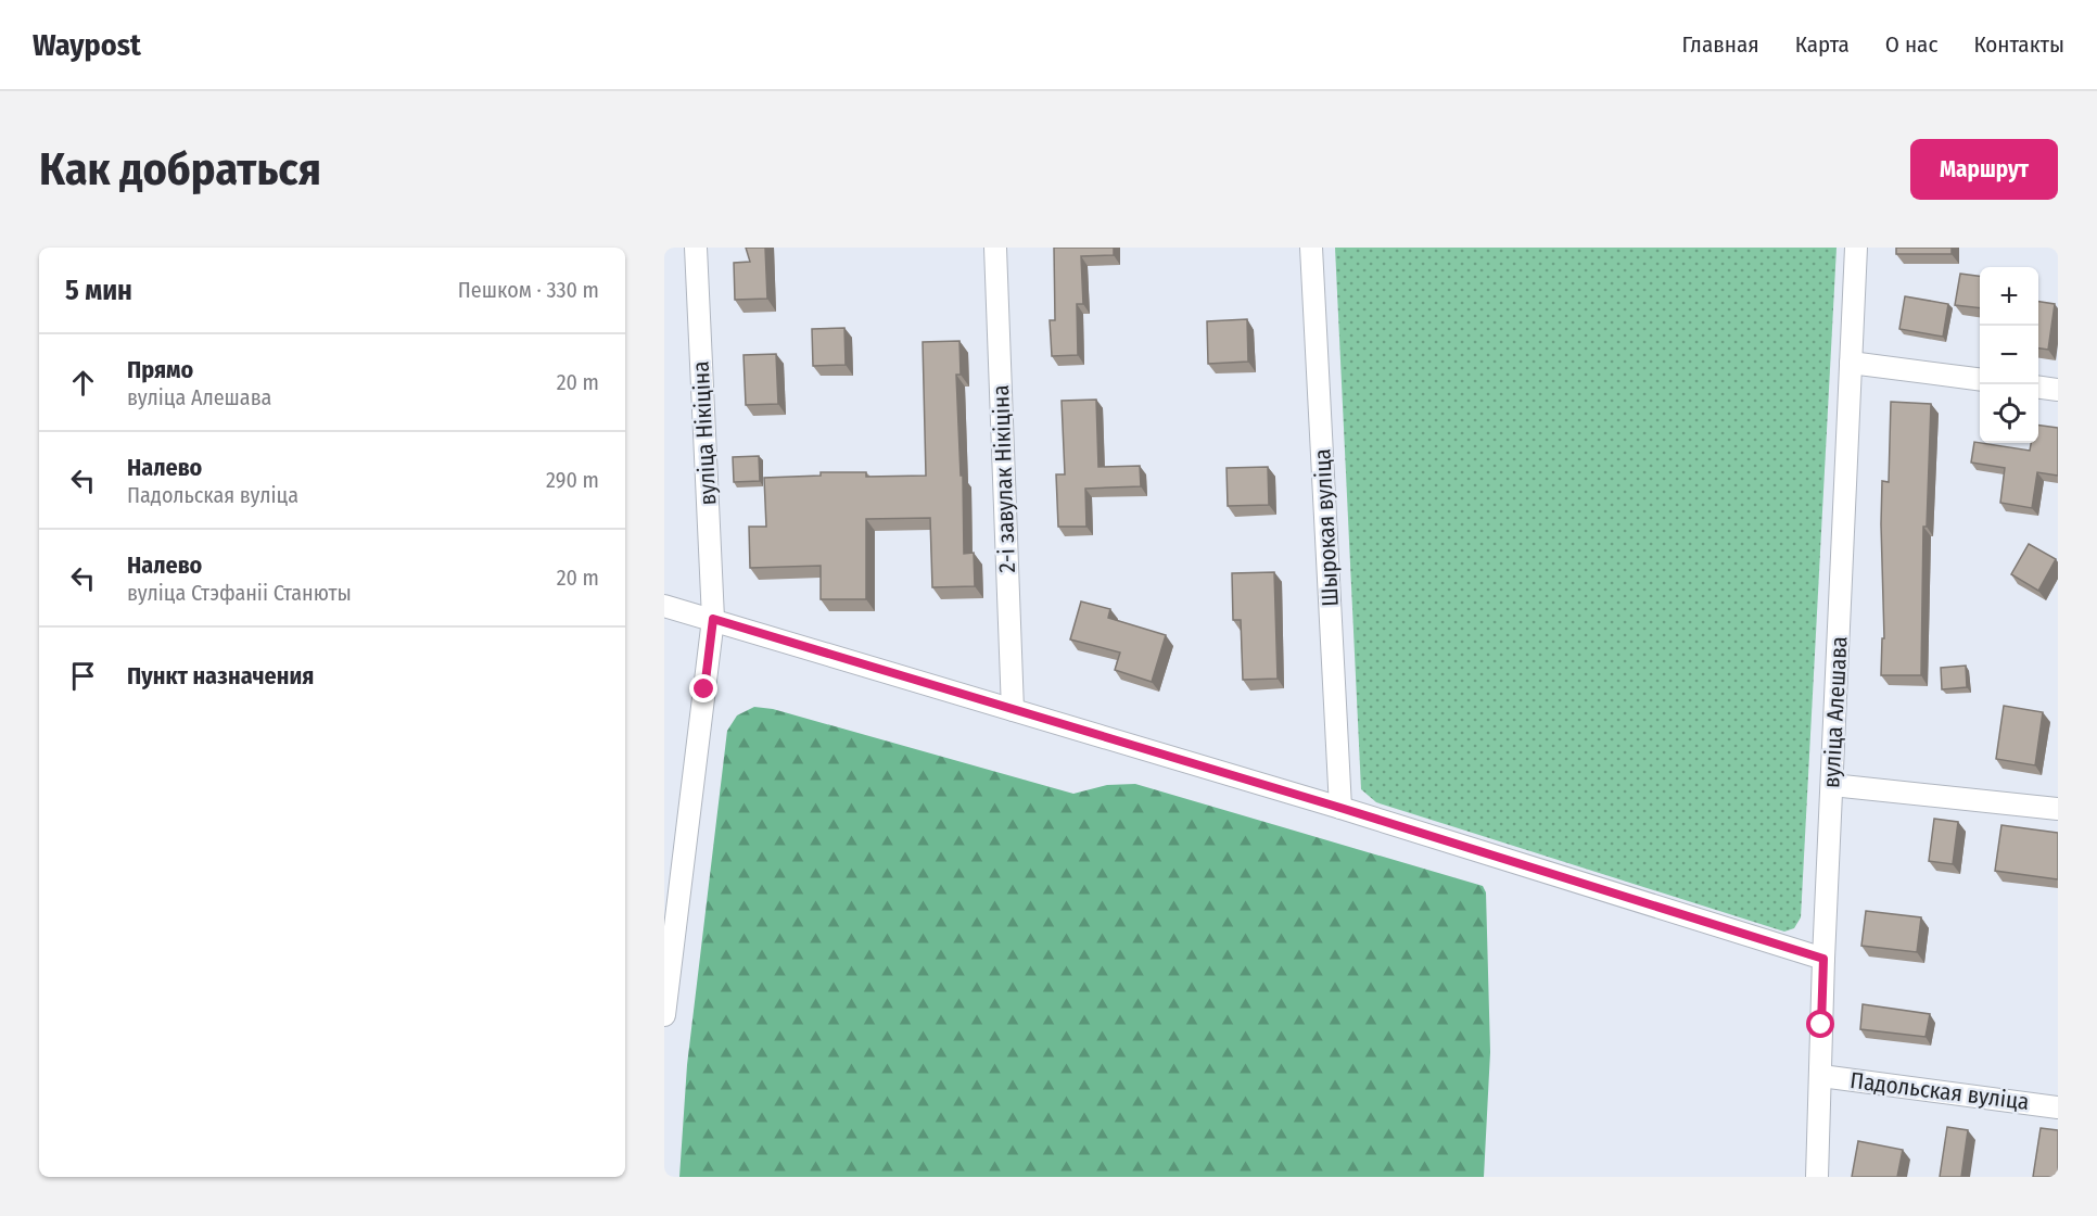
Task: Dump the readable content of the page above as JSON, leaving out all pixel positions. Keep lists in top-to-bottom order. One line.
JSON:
{"streets":{"street":["вуліца Нікіціна","2-і завулак Нікіціна","Шырокая вуліца","вуліца Алешава","Падольская вуліца"]},"crossings":[["вуліца Алешава","Падольская вуліца"]],"page":{"header":"Waypost","nav":["Главная","Карта","О нас","Контакты"],"buttons":"Маршрут","title":"Как добраться","heading":["5 мин","Пешком · 330 m"],"map_buttons":["+","−"],"list":[["Прямо","вуліца Алешава","20 m"],["Налево","Падольская вуліца","290 m"],["Налево","вуліца Стэфаніі Станюты","20 m"],"Пункт назначения"]}}
